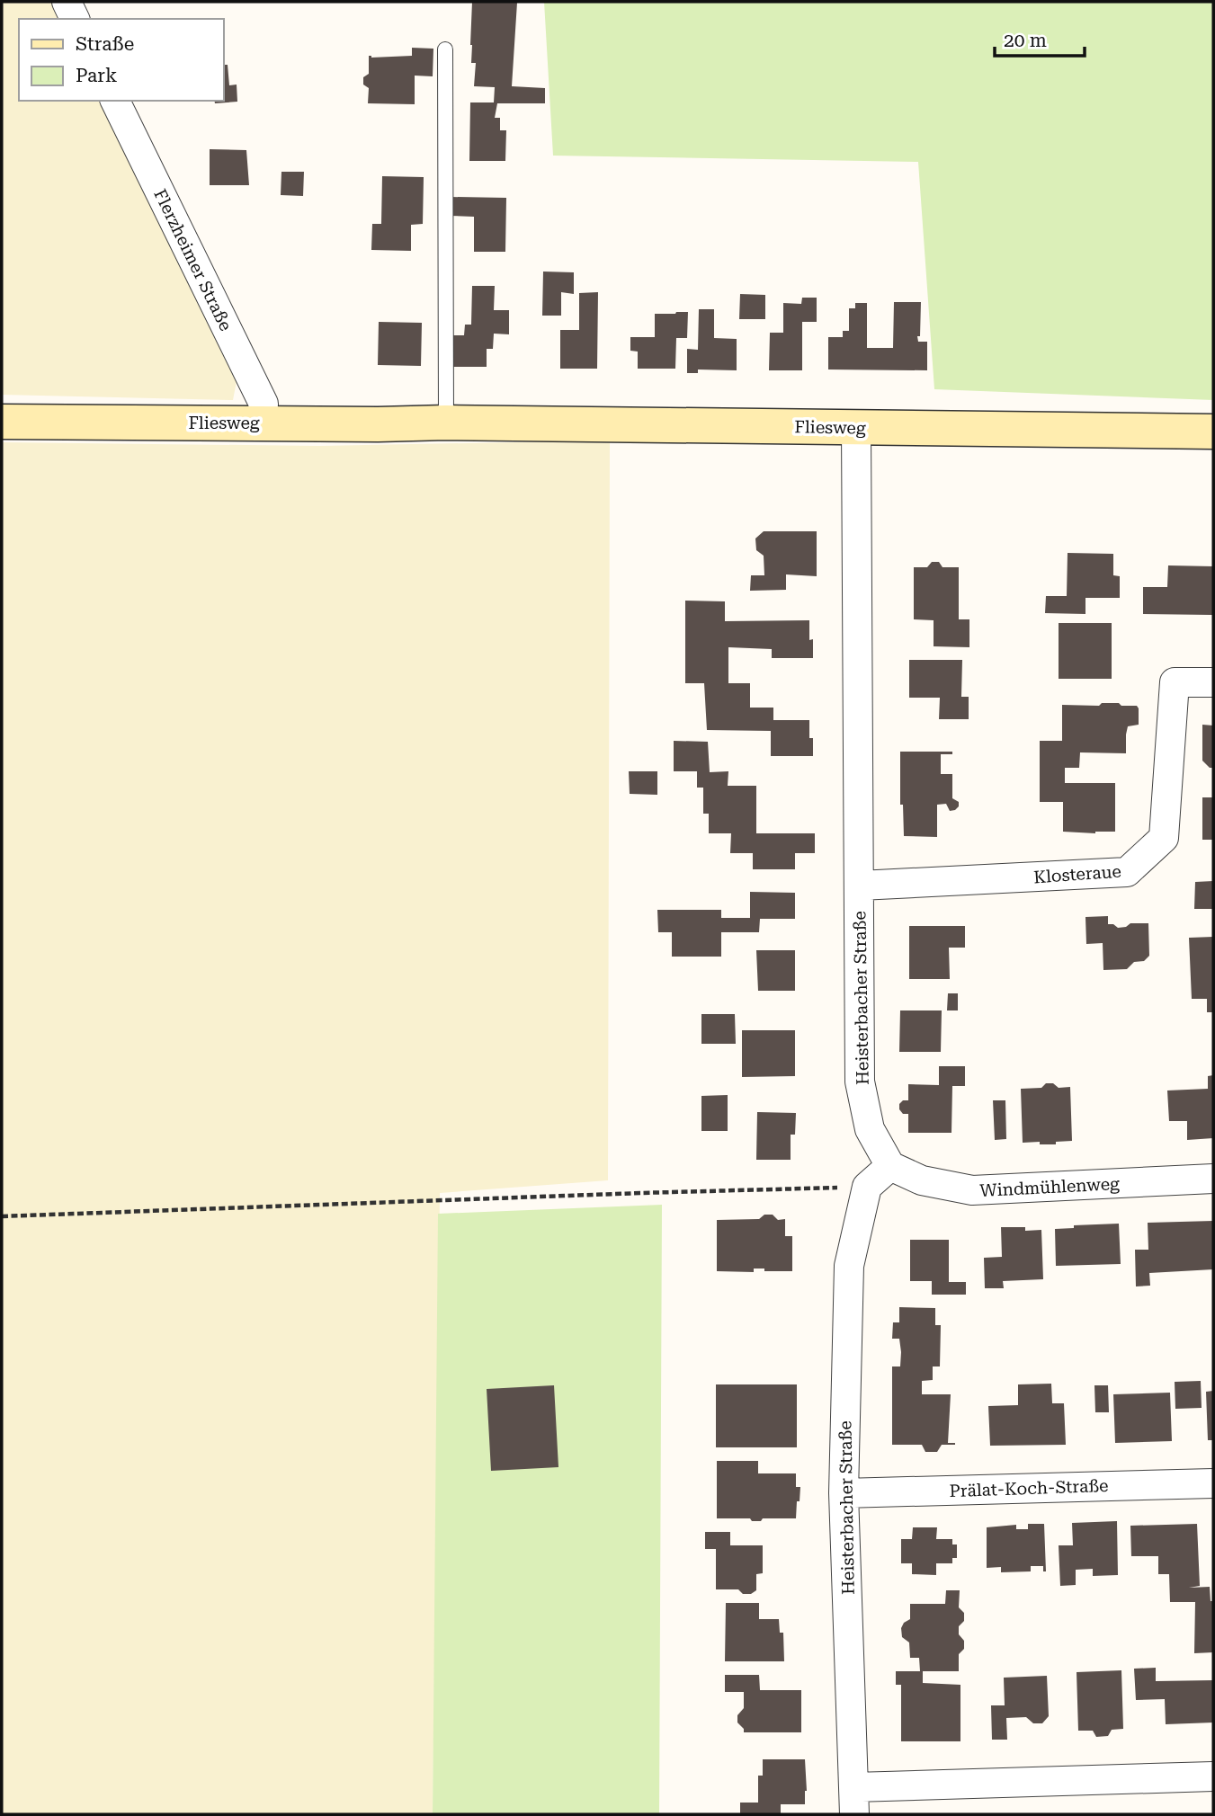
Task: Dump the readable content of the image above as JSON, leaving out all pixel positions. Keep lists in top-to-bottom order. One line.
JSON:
{"streets":{"main road":["Fliesweg"],"street":["Flerzheimer Straße","Klosteraue","Heisterbacher Straße","Windmühlenweg","Prälat-Koch-Straße"]},"crossings":[["Flerzheimer Straße","Fliesweg"],["Fliesweg","Heisterbacher Straße"],["Klosteraue","Heisterbacher Straße"],["Heisterbacher Straße","Windmühlenweg"],["Heisterbacher Straße","Prälat-Koch-Straße"]],"legend":["Straße","Park"],"scale_bar":"20 m"}
